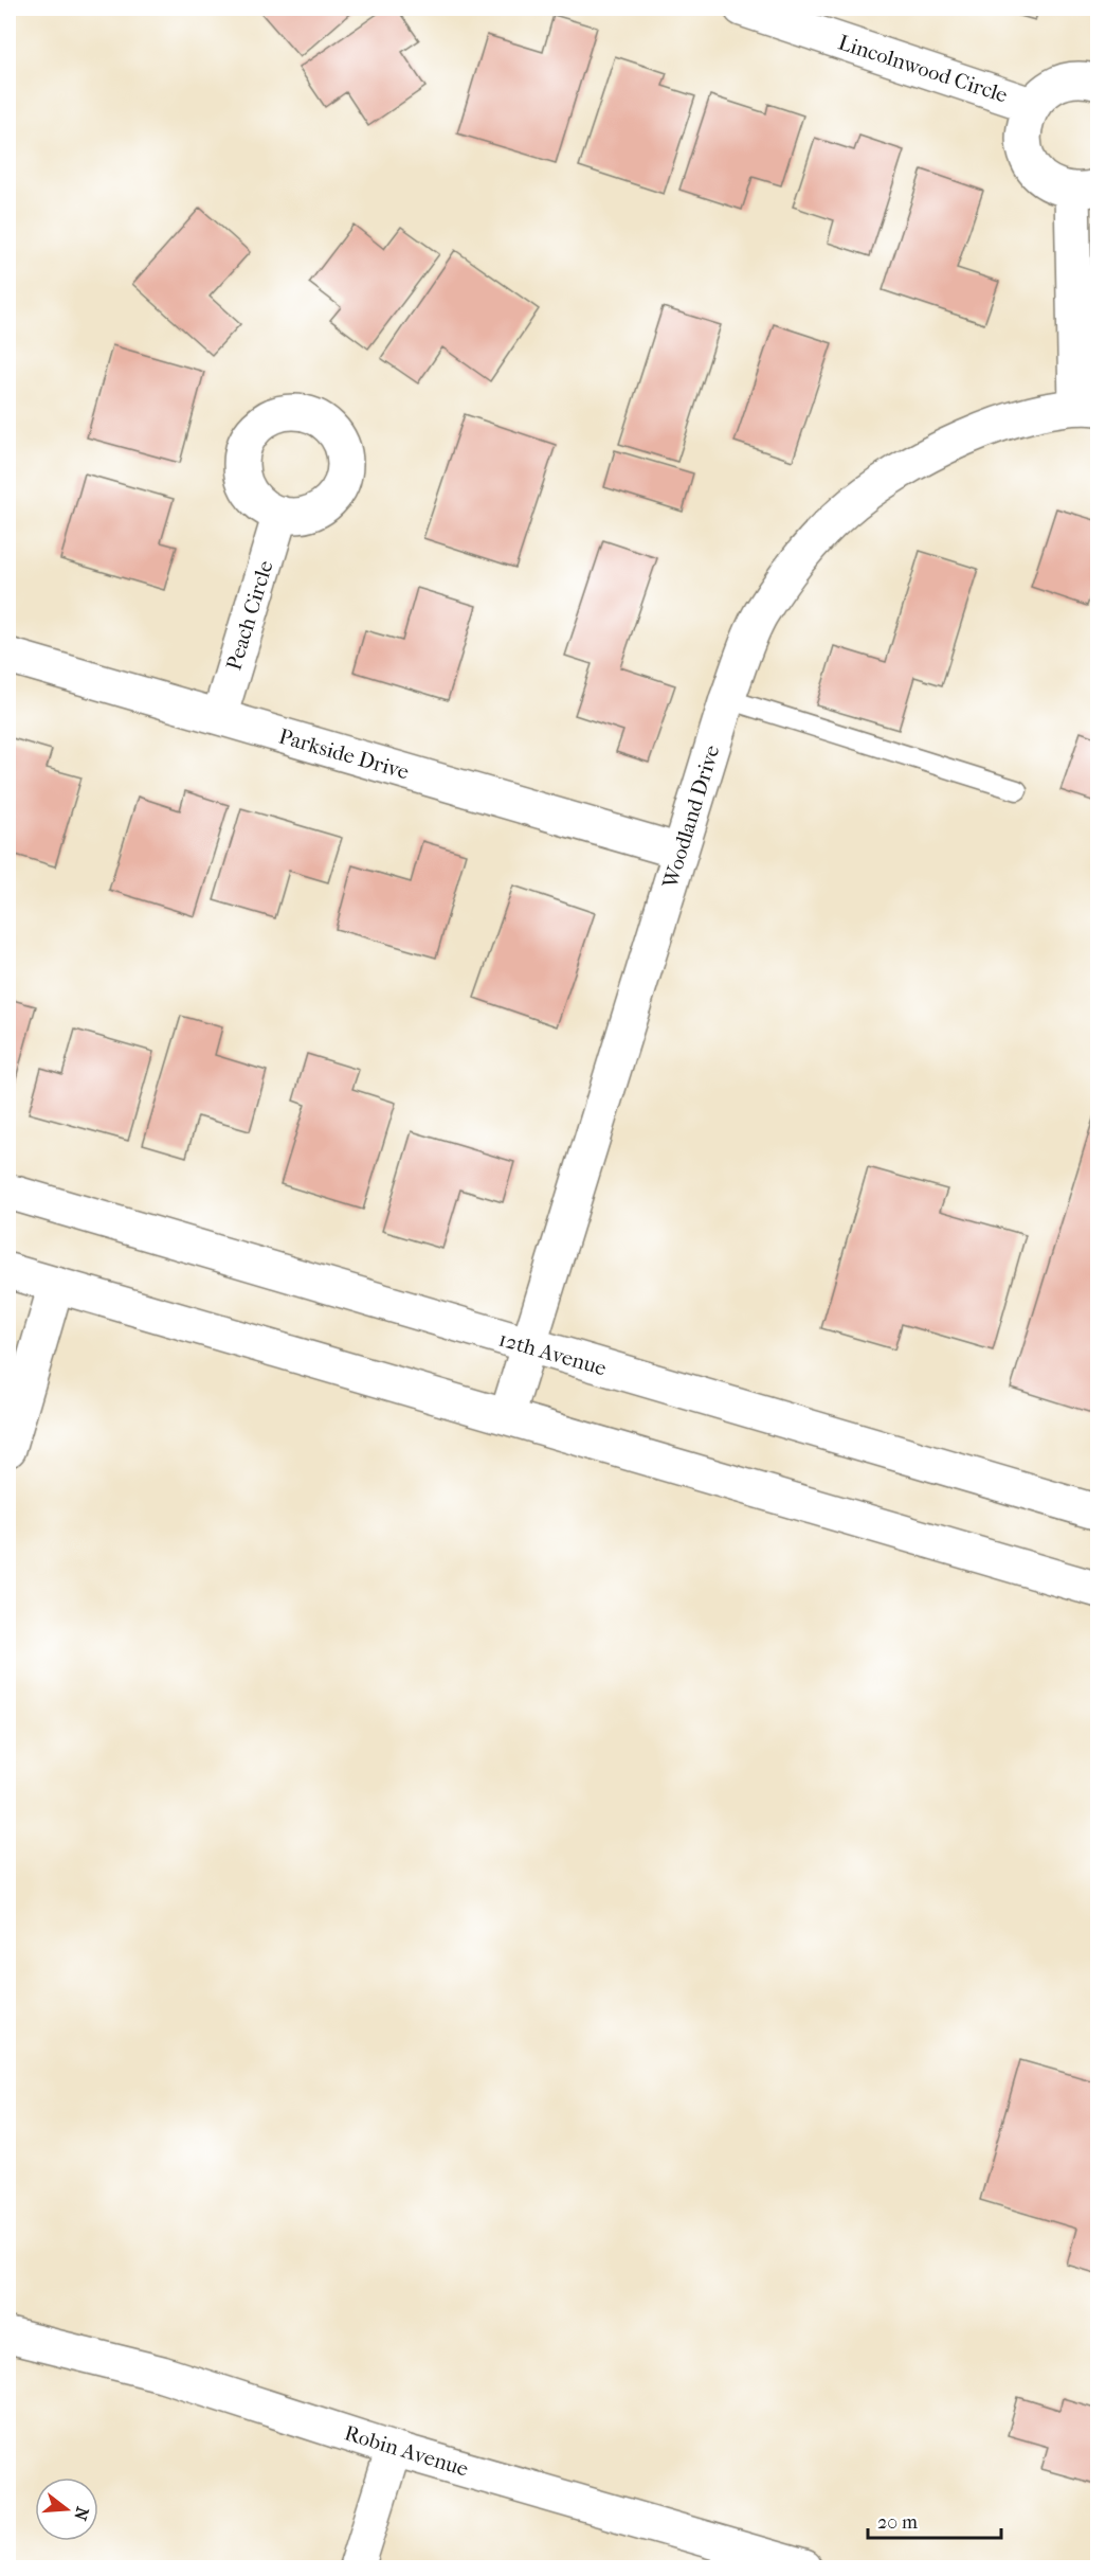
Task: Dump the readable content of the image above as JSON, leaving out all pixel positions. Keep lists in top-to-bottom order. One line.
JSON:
{"streets":{"street":["Lincolnwood Circle","Peach Circle","Parkside Drive","Woodland Drive","12th Avenue","Robin Avenue"]},"crossings":[["Lincolnwood Circle","Woodland Drive"],["Peach Circle","Parkside Drive"],["Parkside Drive","Woodland Drive"],["Woodland Drive","12th Avenue"]],"scale_bar":"20 m","north":"right"}
